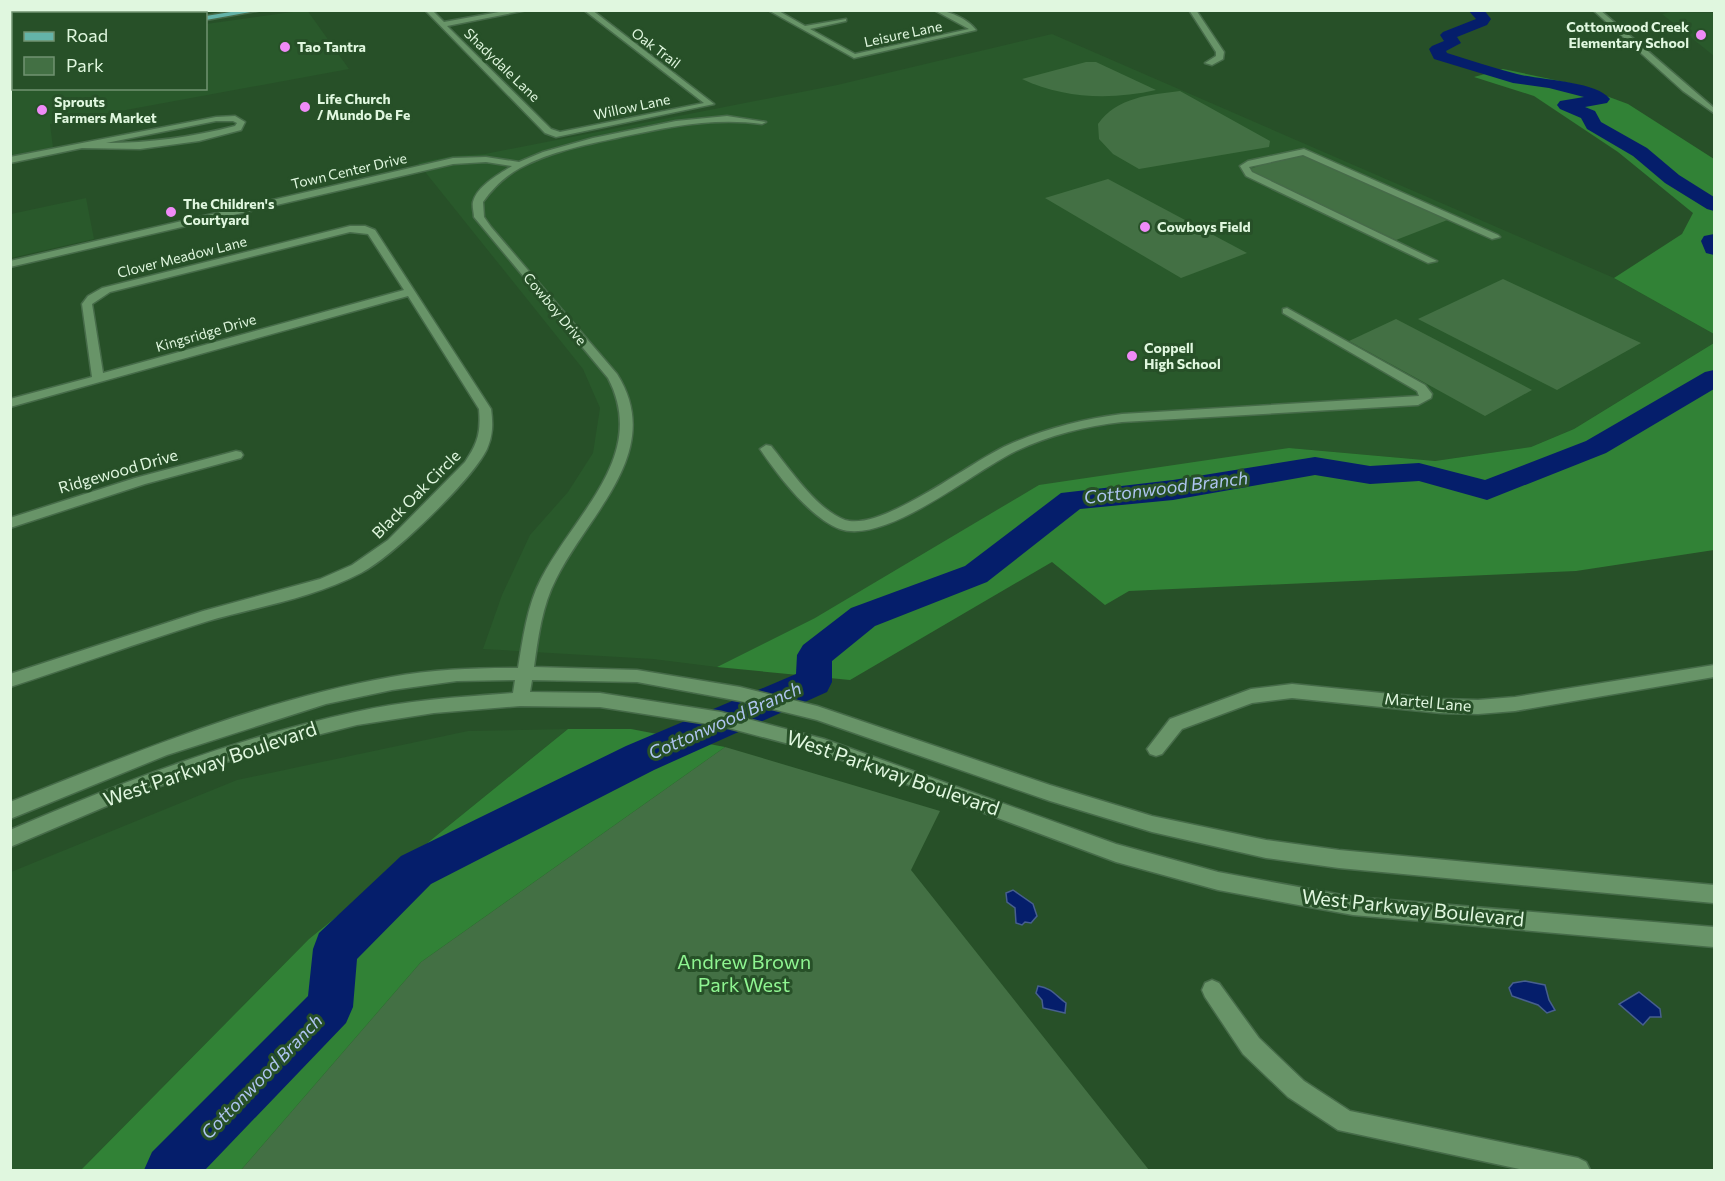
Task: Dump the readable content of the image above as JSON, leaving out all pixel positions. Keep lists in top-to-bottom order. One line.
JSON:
{"streets":{"street":["Leisure Lane","Oak Trail","Shadydale Lane","Willow Lane","Town Center Drive","Clover Meadow Lane","Cowboy Drive","Kingsridge Drive","Ridgewood Drive","Black Oak Circle","Martel Lane","West Parkway Boulevard"]},"crossings":[["Oak Trail","Willow Lane"],["Shadydale Lane","Willow Lane"],["Town Center Drive","Cowboy Drive"],["Clover Meadow Lane","Kingsridge Drive"],["Clover Meadow Lane","Black Oak Circle"],["Cowboy Drive","West Parkway Boulevard"],["Kingsridge Drive","Black Oak Circle"]],"water":["Cottonwood Branch"],"parks":["Andrew Brown Park West"],"places":["Cottonwood Creek Elementary School","Tao Tantra","Life Church / Mundo De Fe","Sprouts Farmers Market","The Children's Courtyard","Cowboys Field","Coppell High School"],"legend":["Road","Park"]}
